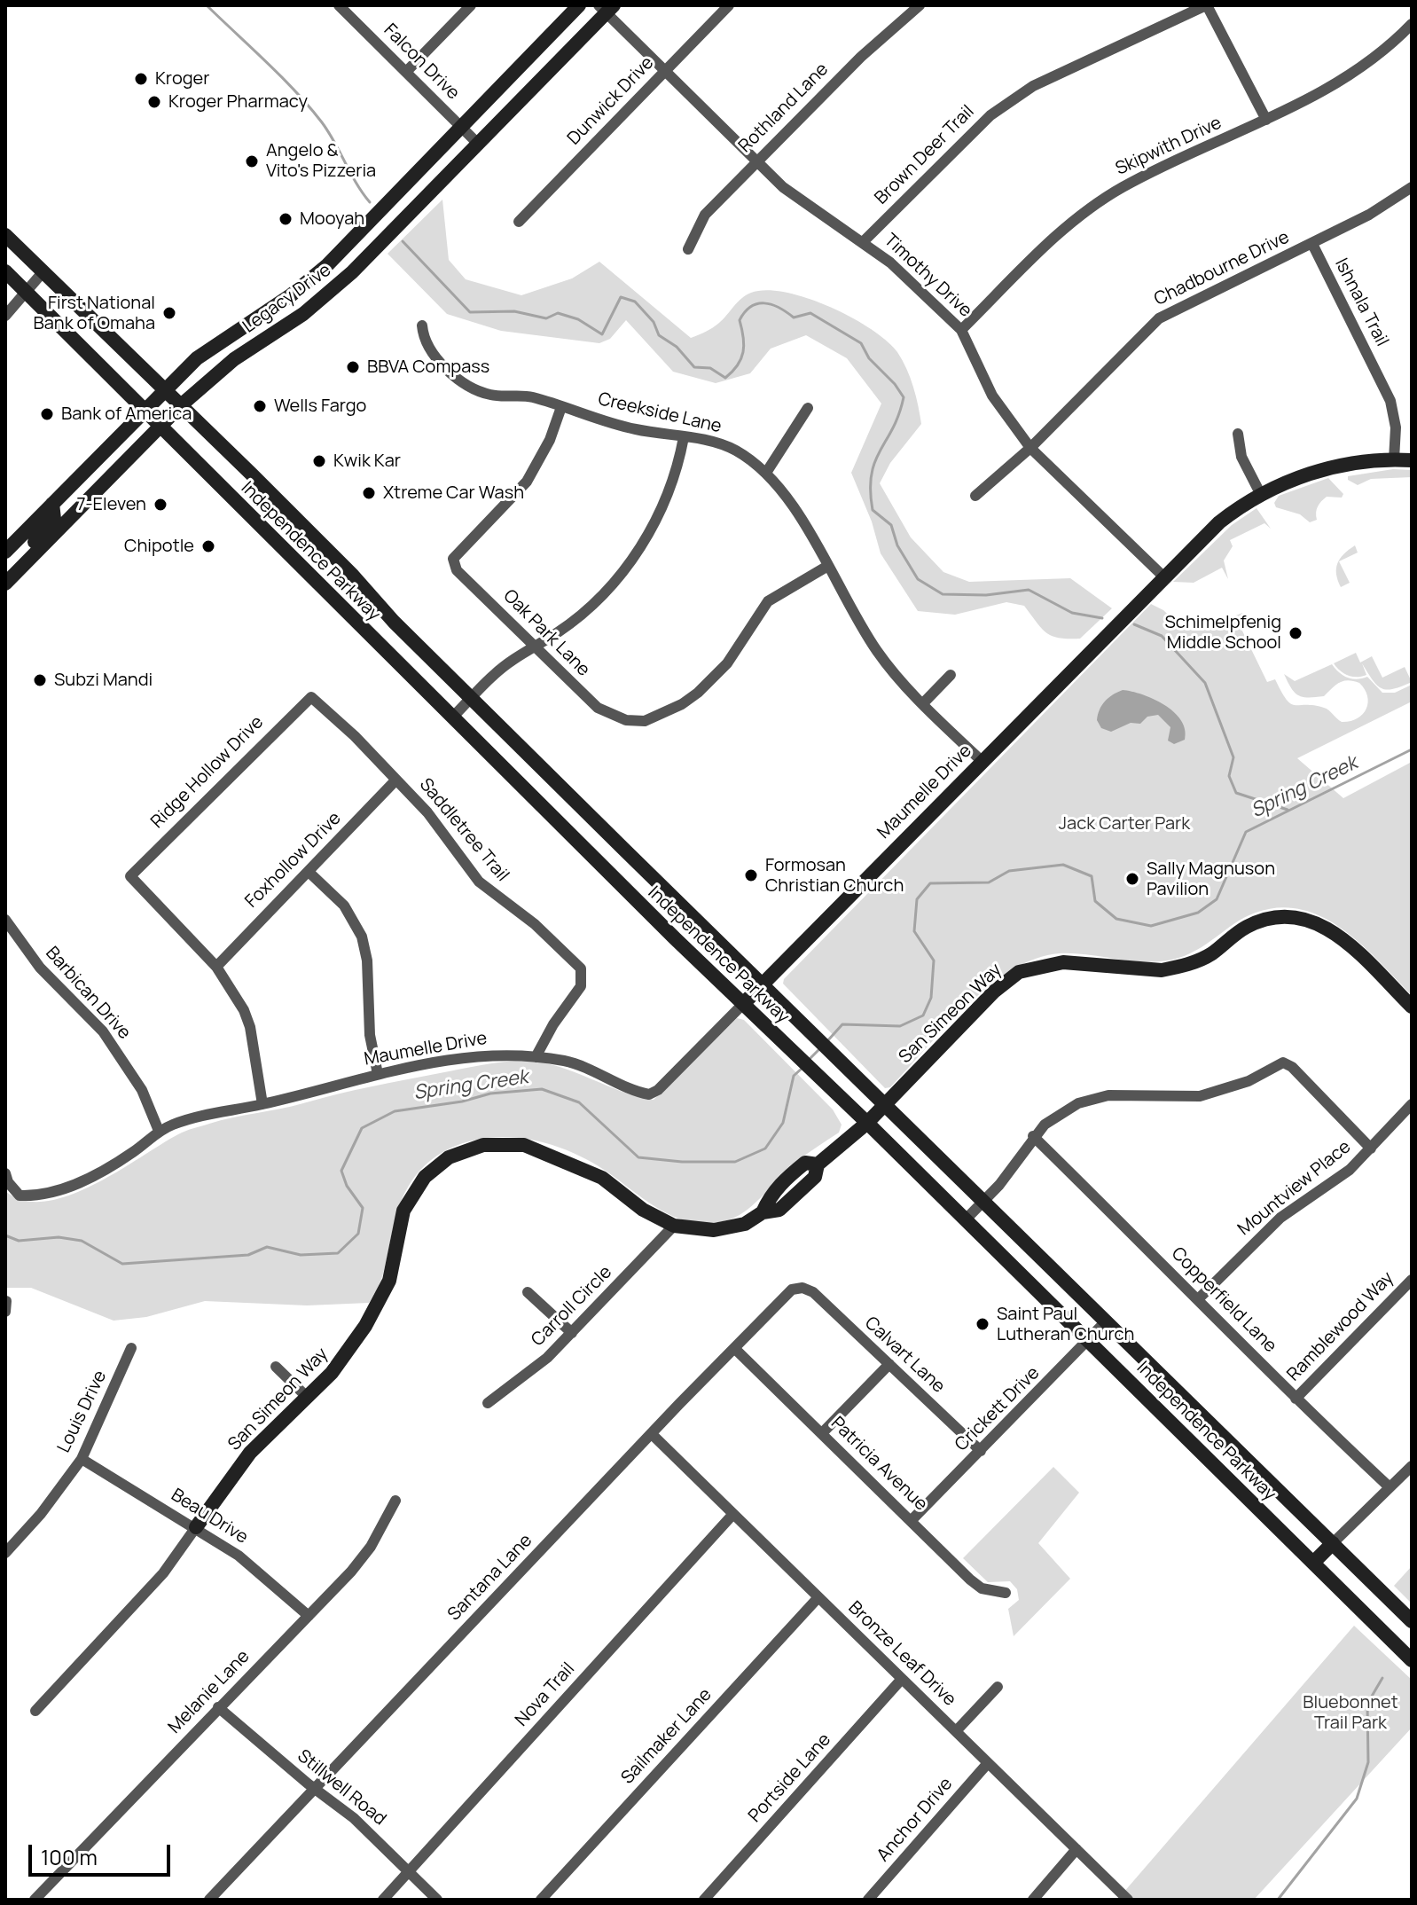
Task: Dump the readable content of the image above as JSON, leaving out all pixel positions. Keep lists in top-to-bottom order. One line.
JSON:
{"streets":{"main road":["Legacy Drive","Independence Parkway","Maumelle Drive","San Simeon Way"],"street":["Falcon Drive","Dunwick Drive","Rothland Lane","Skipwith Drive","Brown Deer Trail","Chadbourne Drive","Timothy Drive","Ishnala Trail","Creekside Lane","Oak Park Lane","Ridge Hollow Drive","Saddletree Trail","Foxhollow Drive","Barbican Drive","Mountview Place","Copperfield Lane","Carroll Circle","Ramblewood Way","Calvart Lane","Crickett Drive","Louis Drive","Patricia Avenue","Beau Drive","Santana Lane","Bronze Leaf Drive","Melanie Lane","Nova Trail","Sailmaker Lane","Portside Lane","Stillwell Road","Anchor Drive"]},"crossings":[["Falcon Drive","Legacy Drive"],["Dunwick Drive","Timothy Drive"],["Rothland Lane","Timothy Drive"],["Skipwith Drive","Timothy Drive"],["Brown Deer Trail","Timothy Drive"],["Chadbourne Drive","Timothy Drive"],["Chadbourne Drive","Ishnala Trail"],["Timothy Drive","Legacy Drive"],["Timothy Drive","Maumelle Drive"],["Legacy Drive","Independence Parkway"],["Ishnala Trail","Maumelle Drive"],["Creekside Lane","Oak Park Lane"],["Creekside Lane","Maumelle Drive"],["Independence Parkway","Maumelle Drive"],["Independence Parkway","San Simeon Way"],["Independence Parkway","Crickett Drive"],["Ridge Hollow Drive","Saddletree Trail"],["Ridge Hollow Drive","Foxhollow Drive"],["Maumelle Drive","Saddletree Trail"],["Maumelle Drive","Barbican Drive"],["Saddletree Trail","Foxhollow Drive"],["San Simeon Way","Carroll Circle"],["San Simeon Way","Beau Drive"],["Mountview Place","Copperfield Lane"],["Copperfield Lane","Ramblewood Way"],["Calvart Lane","Crickett Drive"],["Calvart Lane","Santana Lane"],["Crickett Drive","Patricia Avenue"],["Louis Drive","Beau Drive"],["Patricia Avenue","Santana Lane"],["Beau Drive","Melanie Lane"],["Santana Lane","Bronze Leaf Drive"],["Santana Lane","Stillwell Road"],["Bronze Leaf Drive","Nova Trail"],["Bronze Leaf Drive","Sailmaker Lane"],["Bronze Leaf Drive","Portside Lane"],["Bronze Leaf Drive","Anchor Drive"],["Melanie Lane","Stillwell Road"],["Nova Trail","Stillwell Road"]],"water":["Spring Creek"],"parks":["Jack Carter Park","Bluebonnet Trail Park"],"places":["Kroger","Kroger Pharmacy","Angelo & Vito's Pizzeria","Mooyah","First National Bank of Omaha","BBVA Compass","Wells Fargo","Bank of America","Kwik Kar","Xtreme Car Wash","7-Eleven","Chipotle","Schimelpfenig Middle School","Subzi Mandi","Formosan Christian Church","Sally Magnuson Pavilion","Saint Paul Lutheran Church"],"scale_bar":"100 m"}
